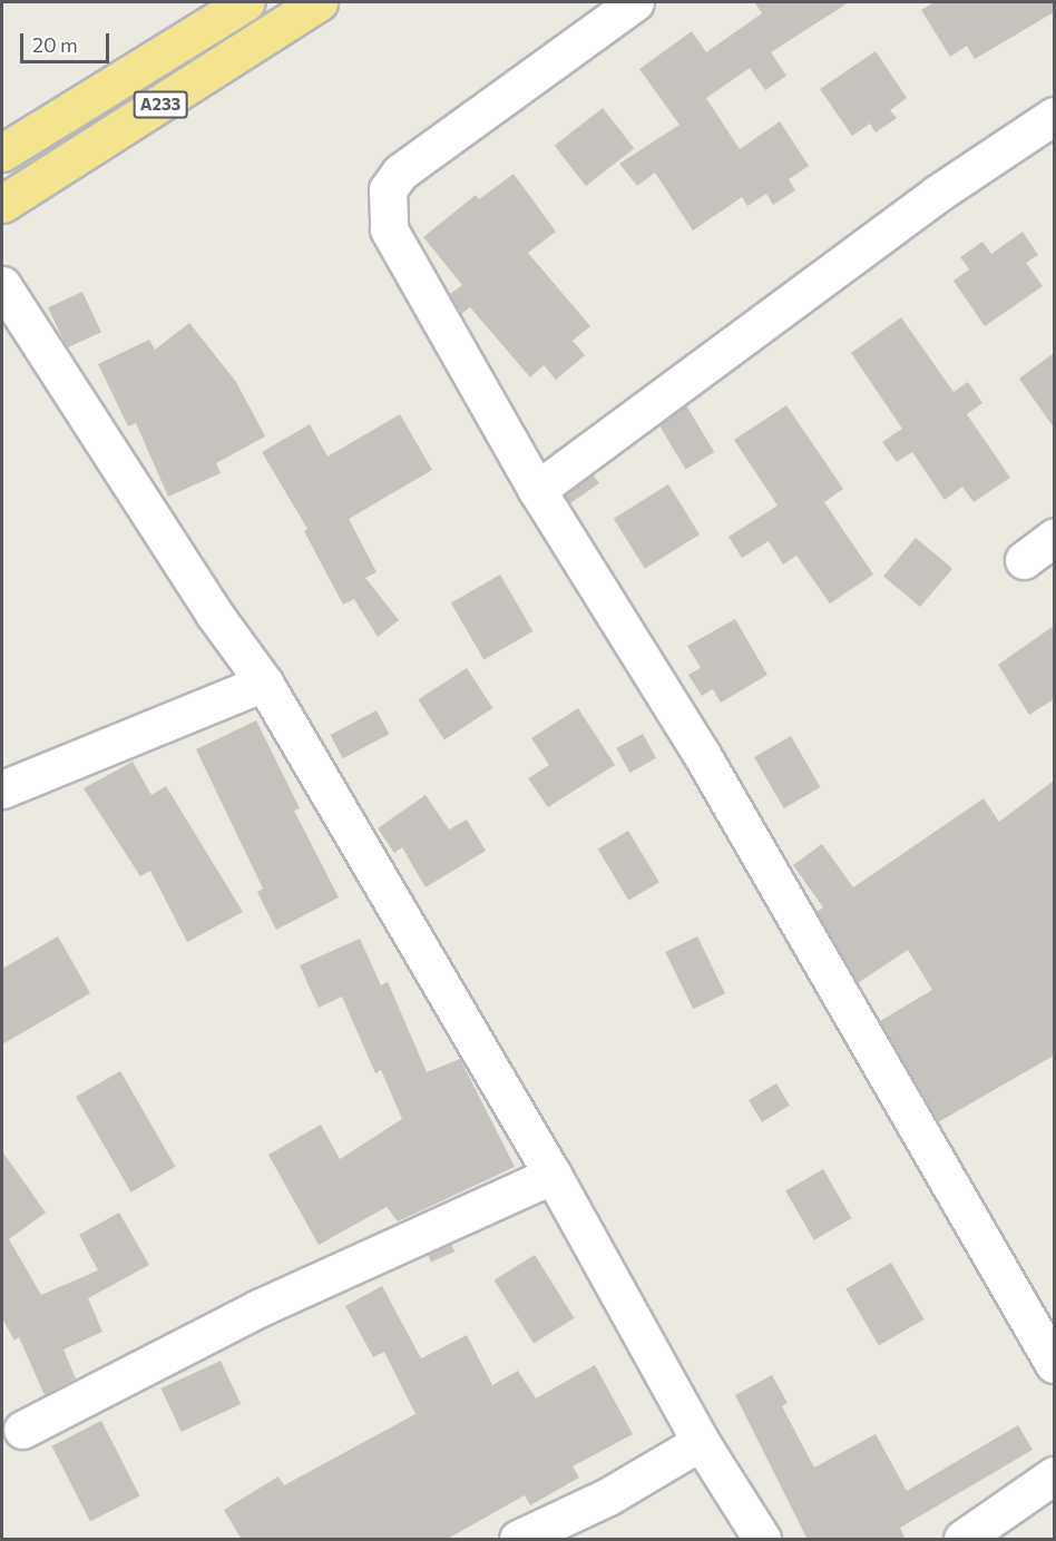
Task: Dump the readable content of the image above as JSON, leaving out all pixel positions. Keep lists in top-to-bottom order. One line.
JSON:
{"streets":{"highway":["A233"]},"scale_bar":"20 m"}
